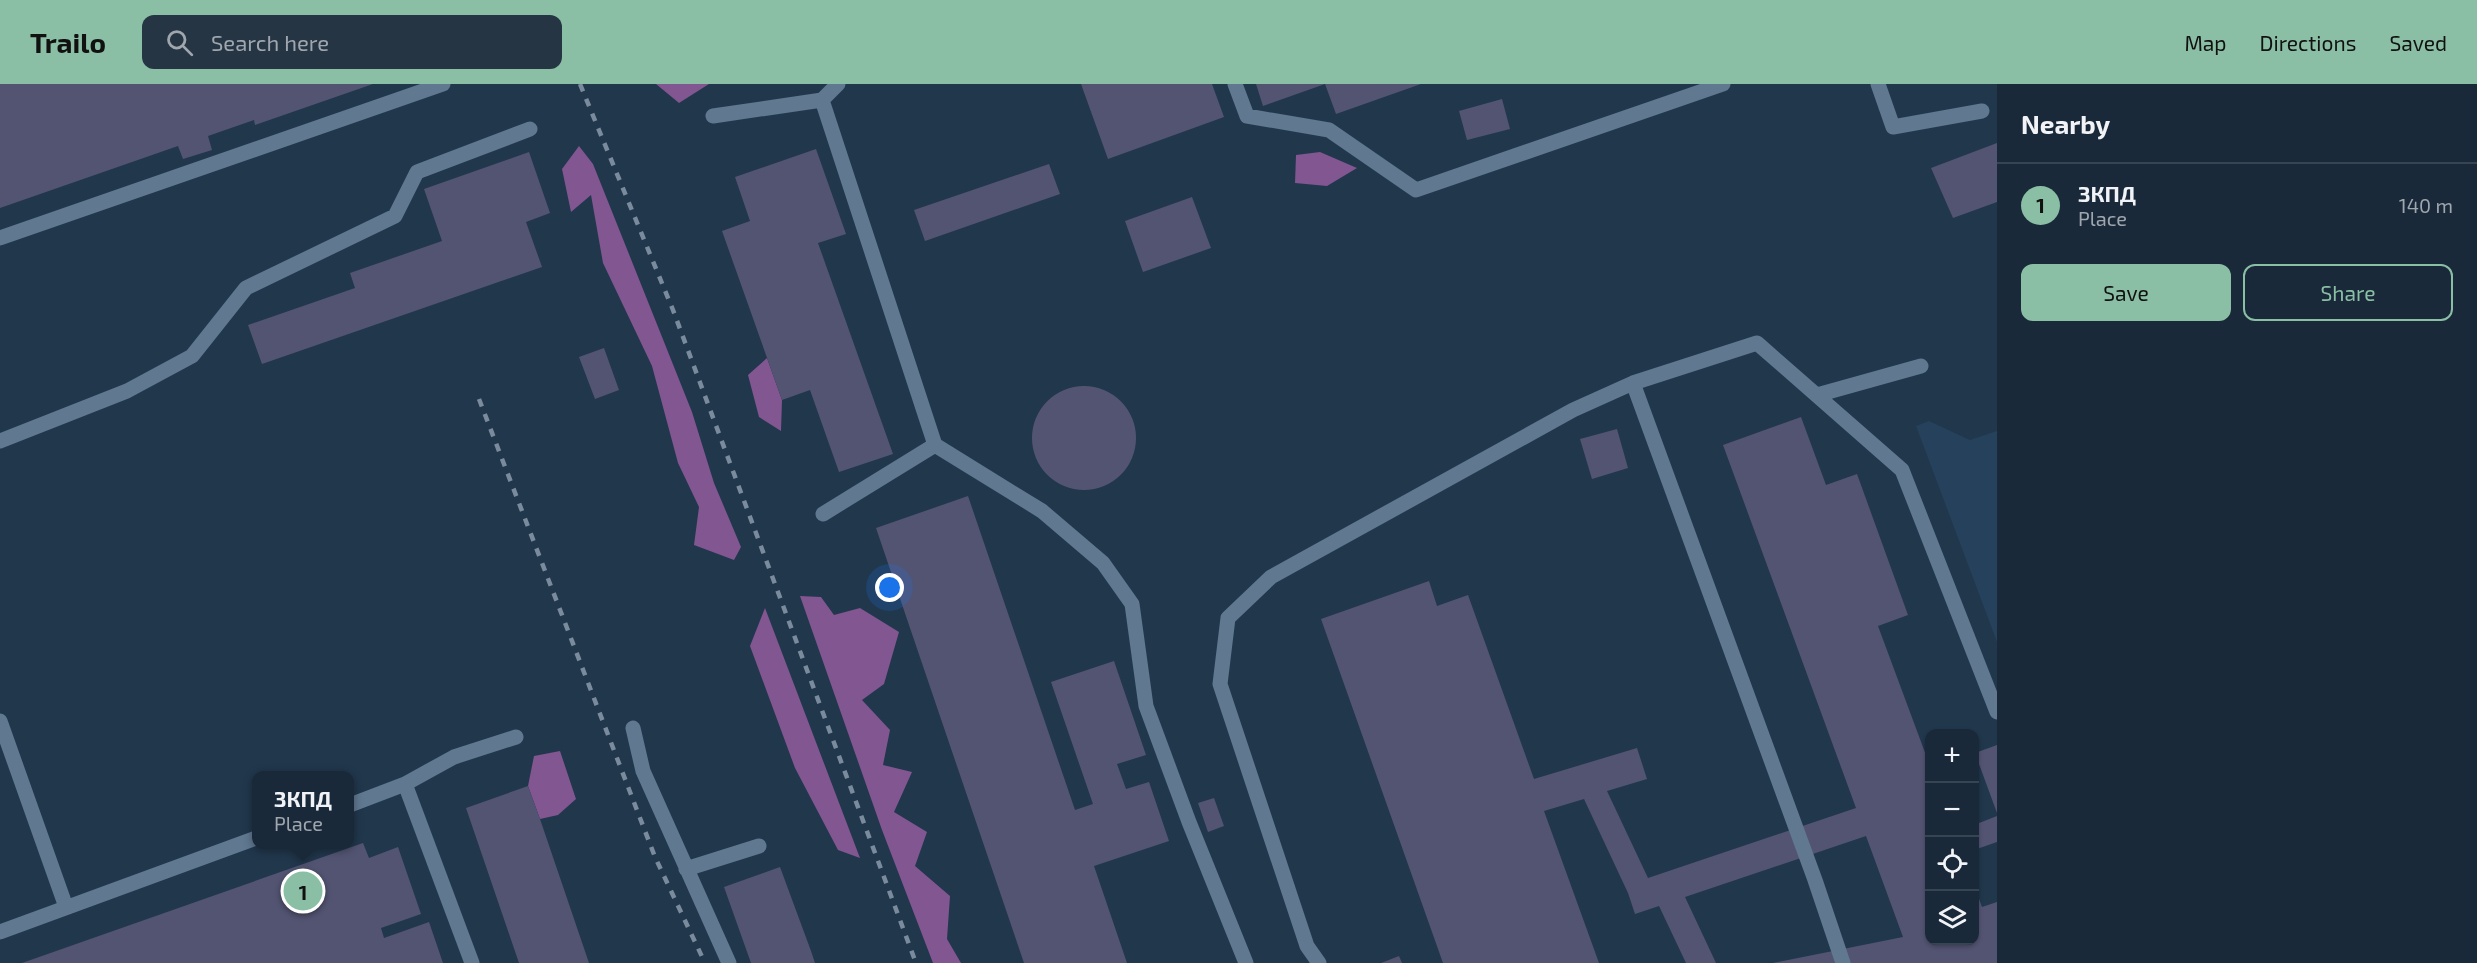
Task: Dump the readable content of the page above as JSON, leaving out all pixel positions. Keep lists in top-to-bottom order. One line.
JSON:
{"page":{"header":"Trailo","search":"Search here","nav":["Map","Directions","Saved"],"heading":"Nearby","list":[{"mark":"1","name":"ЗКПД","note":"Place","value":"140 m"}],"buttons":["Save","Share"],"map_buttons":["+","−"],"popup":["ЗКПД","Place"],"pins":"1"}}
